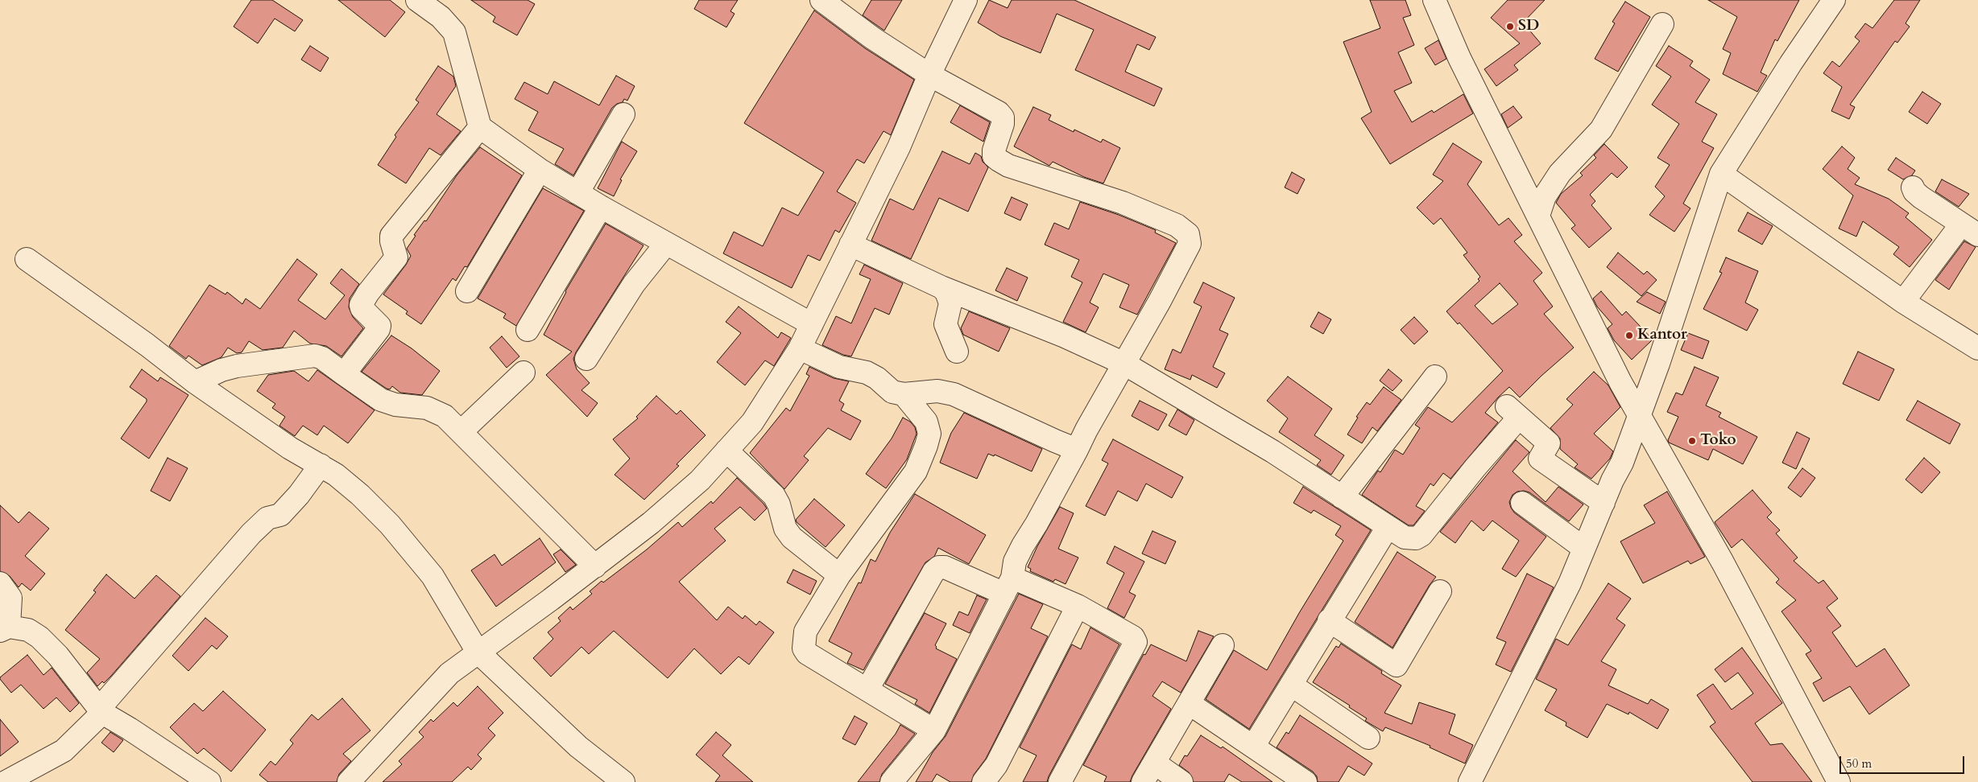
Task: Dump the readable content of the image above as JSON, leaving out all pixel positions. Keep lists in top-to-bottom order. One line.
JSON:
{"places":["SD","Kantor","Toko"],"scale_bar":"50 m"}
